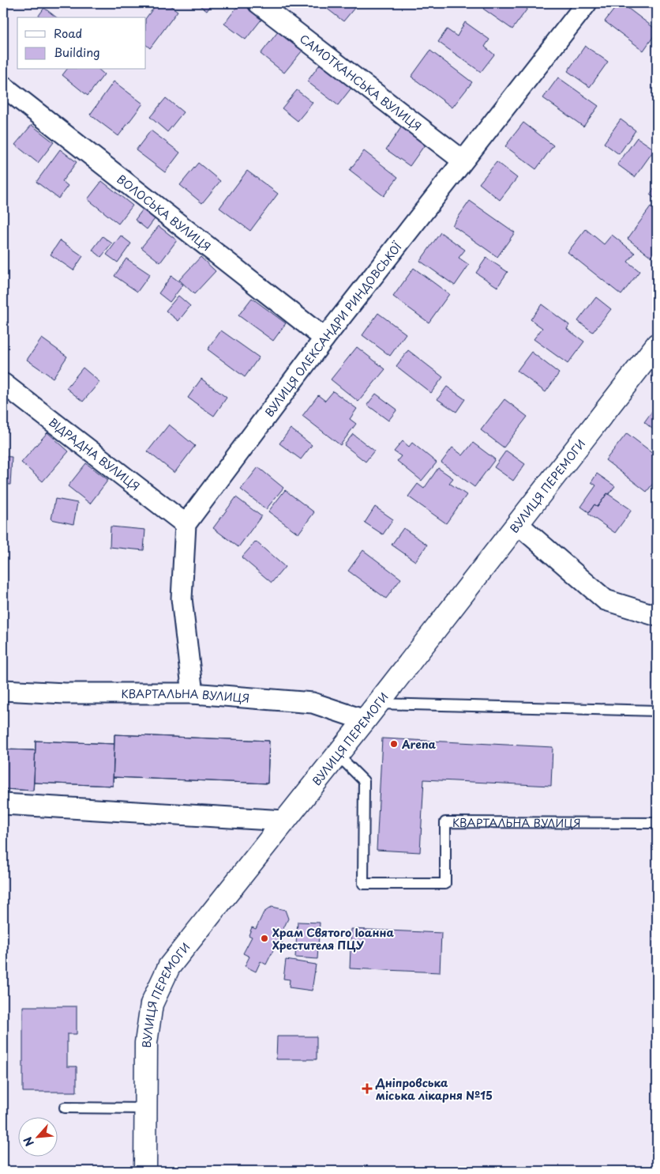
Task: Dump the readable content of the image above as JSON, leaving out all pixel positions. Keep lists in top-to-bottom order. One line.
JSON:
{"streets":{"street":["САМОТКАНСЬКА ВУЛИЦЯ","ВОЛОСЬКА ВУЛИЦЯ","ВУЛИЦЯ ОЛЕКСАНДРИ РИНДОВСЬКОЇ","ВІДРАДНА ВУЛИЦЯ","ВУЛИЦЯ ПЕРЕМОГИ","КВАРТАЛЬНА ВУЛИЦЯ"]},"crossings":[["САМОТКАНСЬКА ВУЛИЦЯ","ВУЛИЦЯ ОЛЕКСАНДРИ РИНДОВСЬКОЇ"],["ВОЛОСЬКА ВУЛИЦЯ","ВУЛИЦЯ ОЛЕКСАНДРИ РИНДОВСЬКОЇ"],["ВУЛИЦЯ ОЛЕКСАНДРИ РИНДОВСЬКОЇ","ВІДРАДНА ВУЛИЦЯ"],["ВУЛИЦЯ ПЕРЕМОГИ","КВАРТАЛЬНА ВУЛИЦЯ"]],"places":{"other":["Arena","Храм Святого Іоанна Хрестителя ПЦУ"],"health":["Дніпровська міська лікарня №15"]},"legend":["Road","Building"],"north":"bottom left"}
